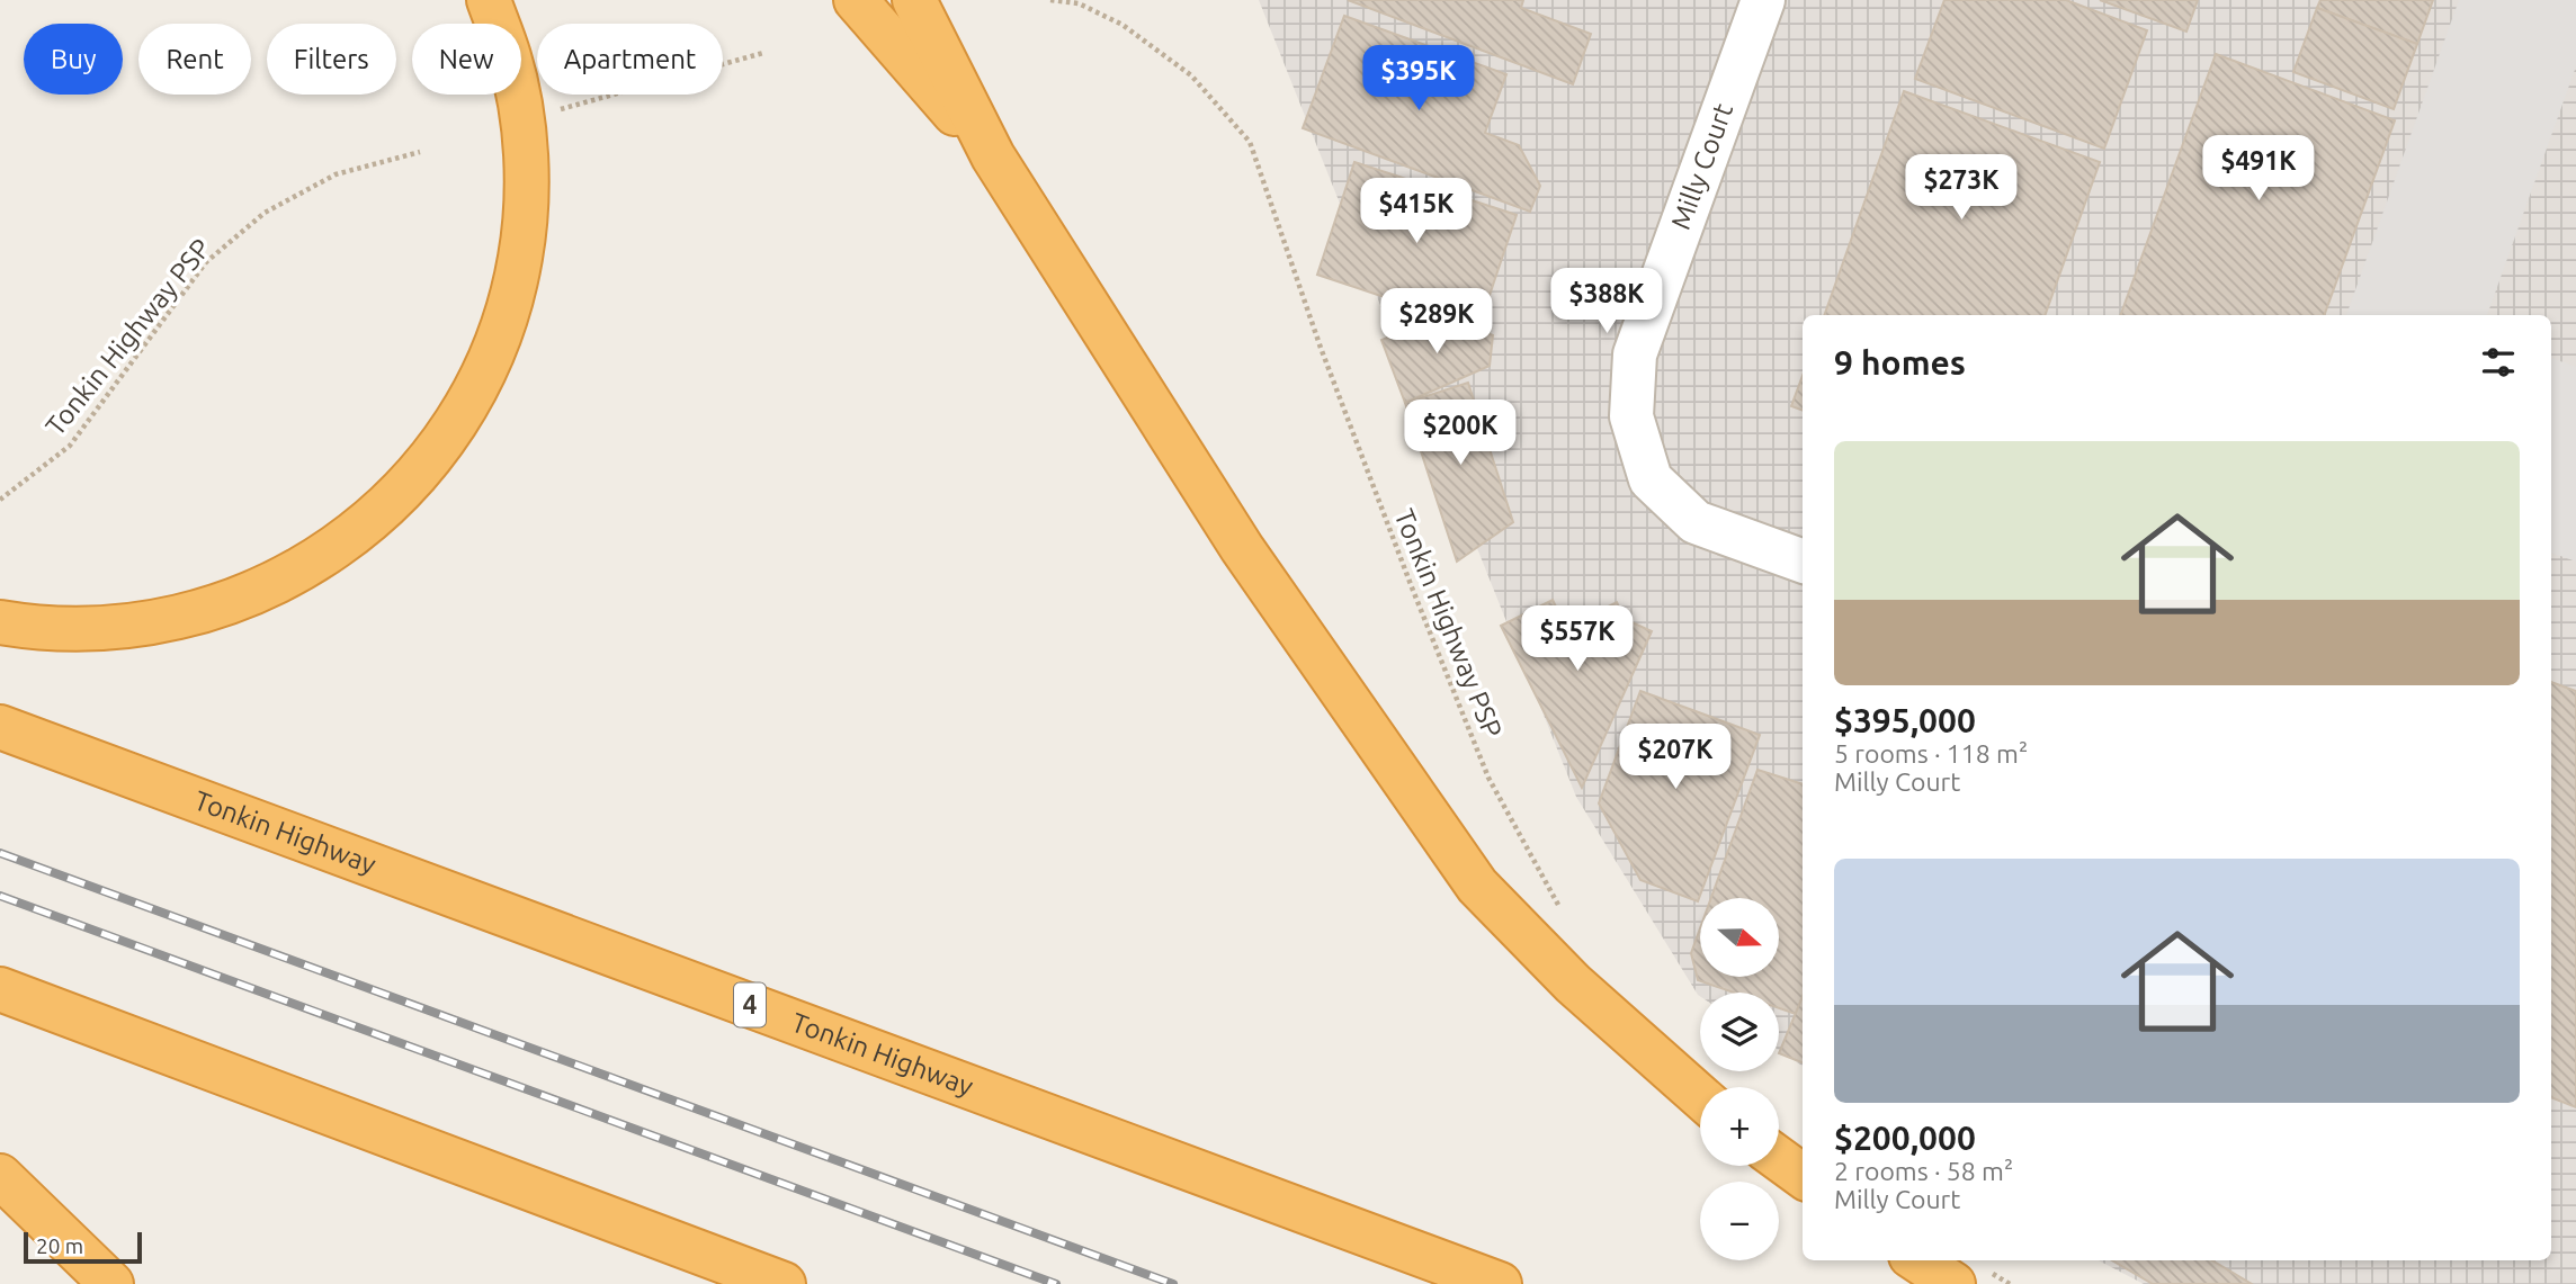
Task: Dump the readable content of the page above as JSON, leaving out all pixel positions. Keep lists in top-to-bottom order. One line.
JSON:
{"streets":{"highway":["Tonkin Highway","4"],"street":["Milly Court"],"path":["Tonkin Highway PSP"]},"scale_bar":"20 m","north":"right","page":{"chip":["Buy","Rent","Filters","New","Apartment"],"price":["$395K","$491K","$273K","$415K","$388K","$289K","$200K","$557K","$207K"],"heading":"9 homes","list":[{"name":"$395,000","note":"5 rooms · 118 m² · Milly Court"},{"name":"$200,000","note":"2 rooms · 58 m² · Milly Court"}],"map_buttons":["+","−"],"scale":"20 m"}}
